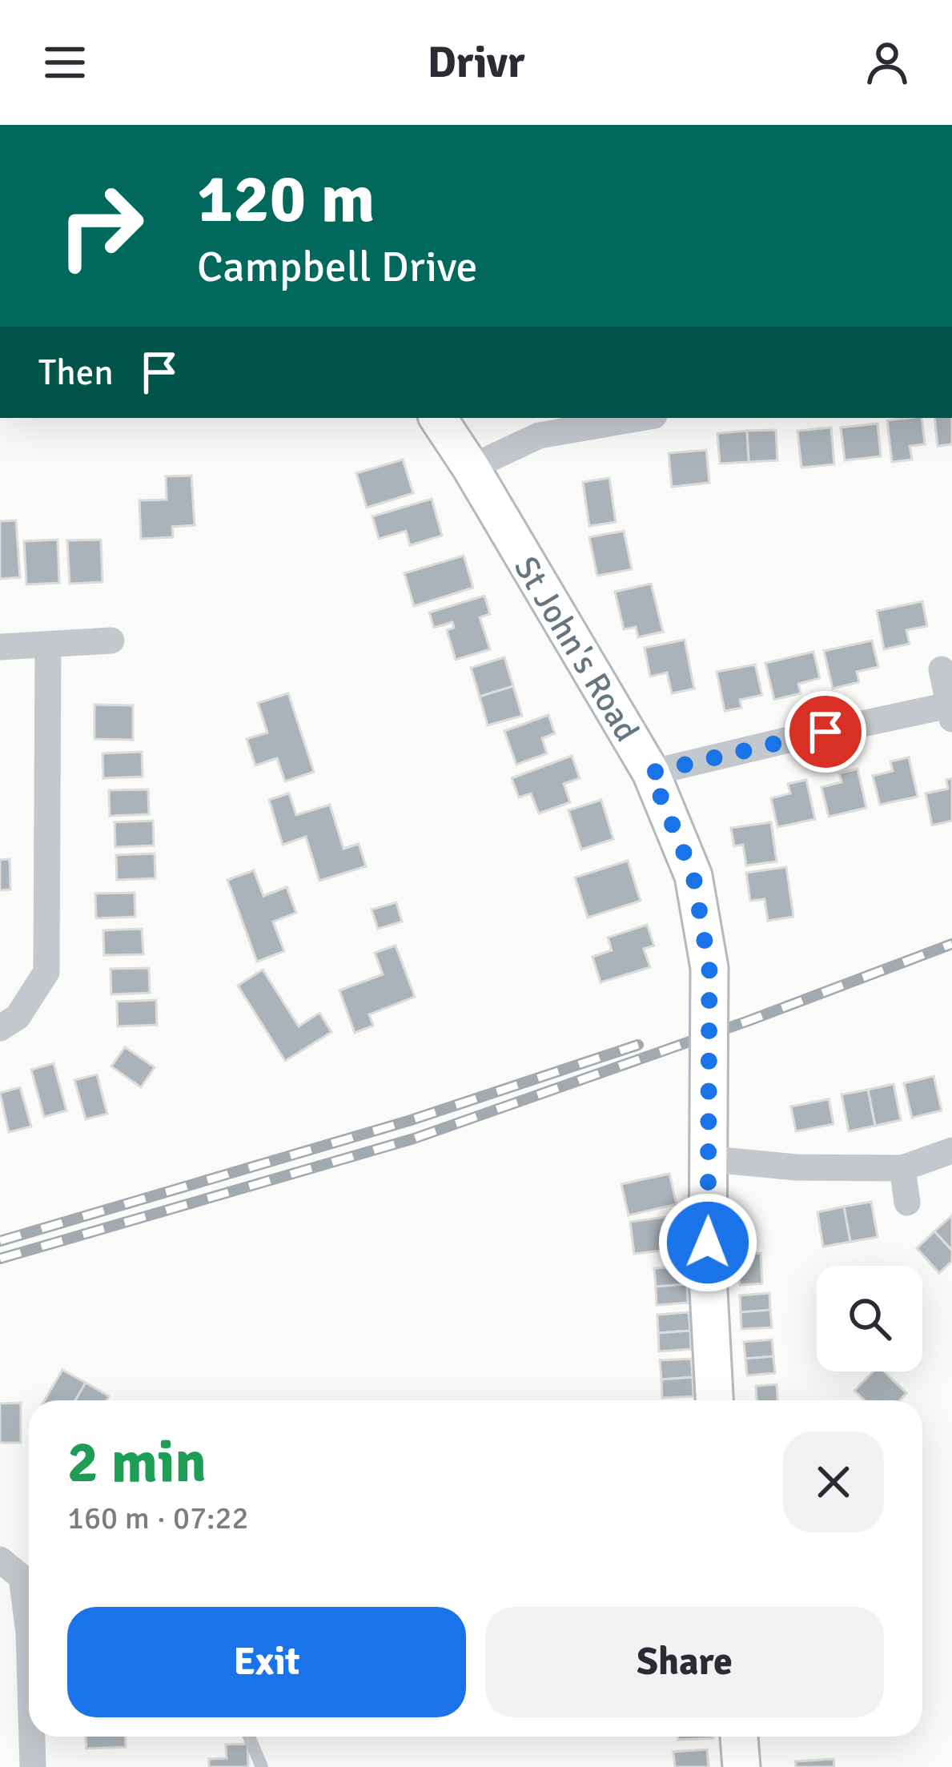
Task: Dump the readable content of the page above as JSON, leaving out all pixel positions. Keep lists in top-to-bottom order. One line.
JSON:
{"streets":{"street":["St John's Road"]},"page":{"header":"Drivr","turn":["120 m","Campbell Drive"],"then":"Then","heading":["2 min","160 m · 07:22"],"buttons":["Exit","Share"]}}
